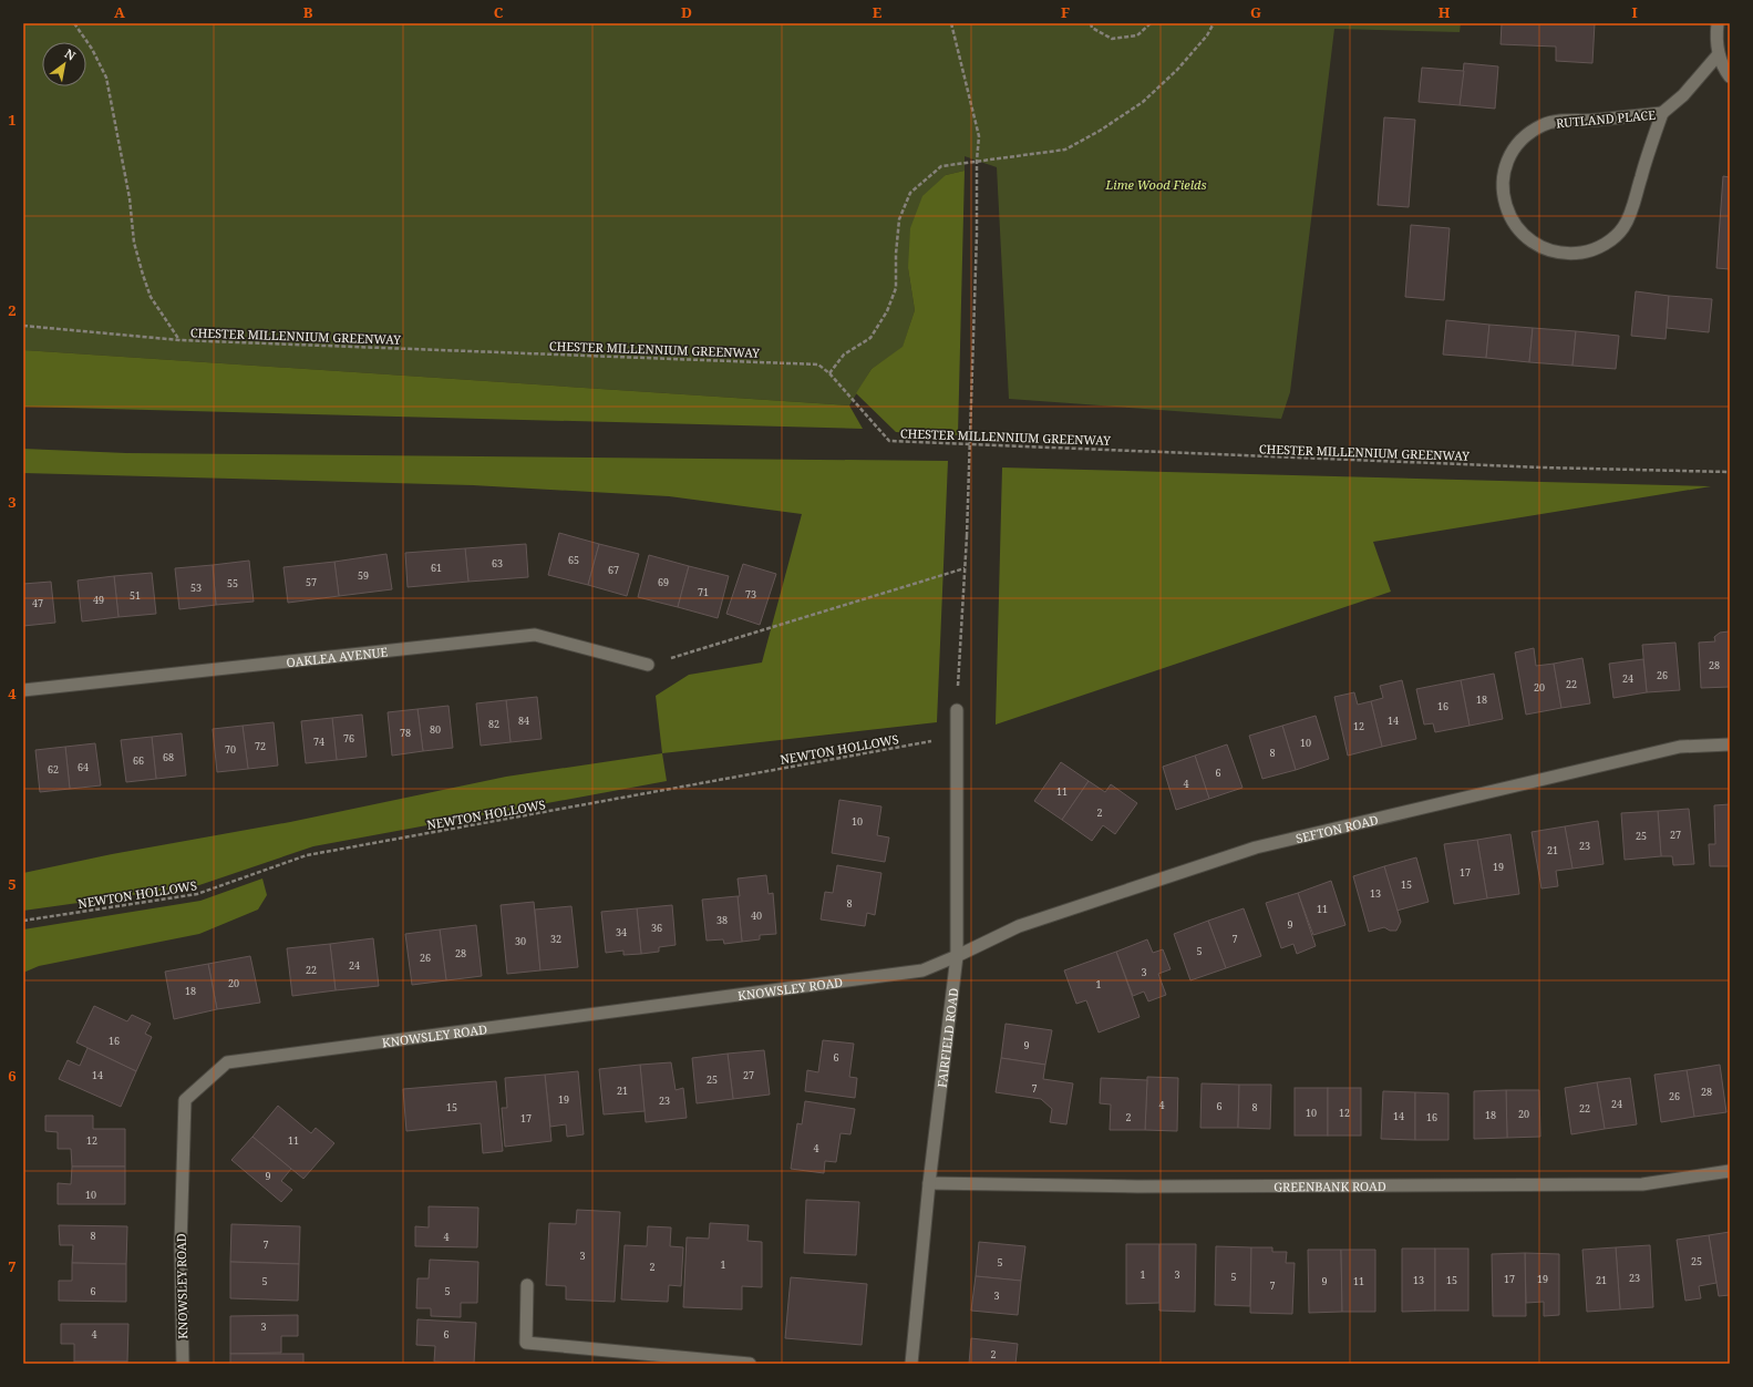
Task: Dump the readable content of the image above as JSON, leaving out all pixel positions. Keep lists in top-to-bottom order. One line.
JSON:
{"streets":{"street":["RUTLAND PLACE","OAKLEA AVENUE","SEFTON ROAD","KNOWSLEY ROAD","FAIRFIELD ROAD","GREENBANK ROAD"],"path":["CHESTER MILLENNIUM GREENWAY","NEWTON HOLLOWS"]},"crossings":[["NEWTON HOLLOWS","FAIRFIELD ROAD"],["SEFTON ROAD","KNOWSLEY ROAD"],["SEFTON ROAD","FAIRFIELD ROAD"],["KNOWSLEY ROAD","FAIRFIELD ROAD"],["FAIRFIELD ROAD","GREENBANK ROAD"]],"parks":["Lime Wood Fields"],"house_numbers":["65","63","61","67","59","57","69","55","53","71","73","51","49","47","28","26","24","22","20","18","16","84","14","82","12","80","78","76","74","10","72","70","8","68","66","64","62","6","4","11","2","10","27","25","23","21","19","17","15","13","8","11","40","38","9","36","34","32","7","30","5","28","26","24","22","3","20","1","18","16","9","6","14","27","25","7","21","28","26","19","23","24","4","6","15","8","22","10","12","20","18","14","2","16","17","12","11","4","9","10","8","4","7","3","25","5","1","2","1","3","5","23","17","19","13","15","21","5","9","11","7","6","5","3","3","4","6","2"],"north":"top right","grid":{"columns":["A","B","C","D","E","F","G","H","I"],"rows":["1","2","3","4","5","6","7"]}}
